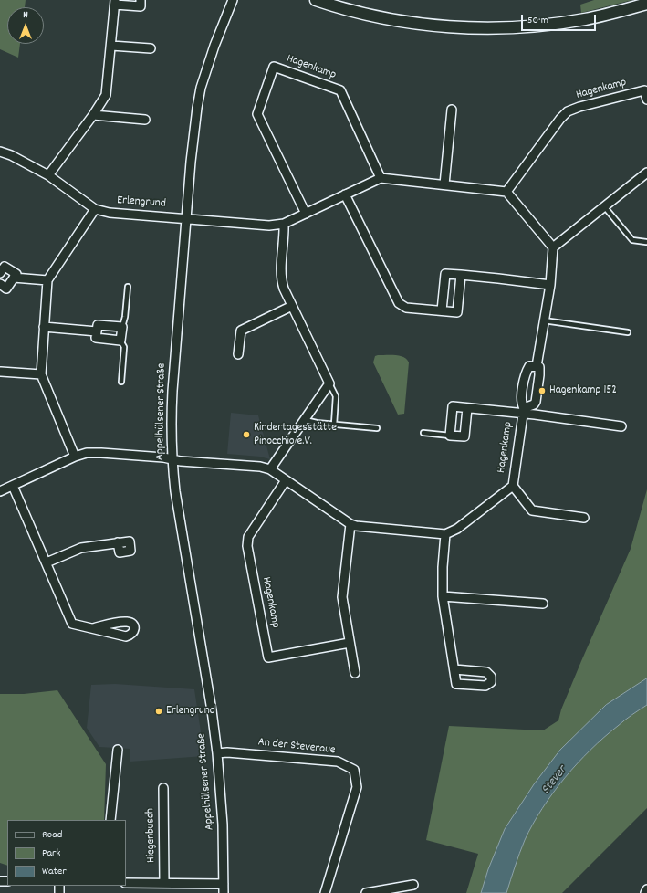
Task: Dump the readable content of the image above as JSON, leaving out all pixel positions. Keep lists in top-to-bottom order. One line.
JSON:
{"streets":{"street":["Hagenkamp","Erlengrund","Appelhülsener Straße","An der Steveraue","Hiegenbusch"]},"crossings":[["Erlengrund","Appelhülsener Straße"],["Appelhülsener Straße","An der Steveraue"]],"water":["Stever"],"places":["Hagenkamp 152","Kindertagesstätte Pinocchio e.V.","Erlengrund"],"legend":["Road","Park","Water"],"scale_bar":"50 m","north":"top"}
